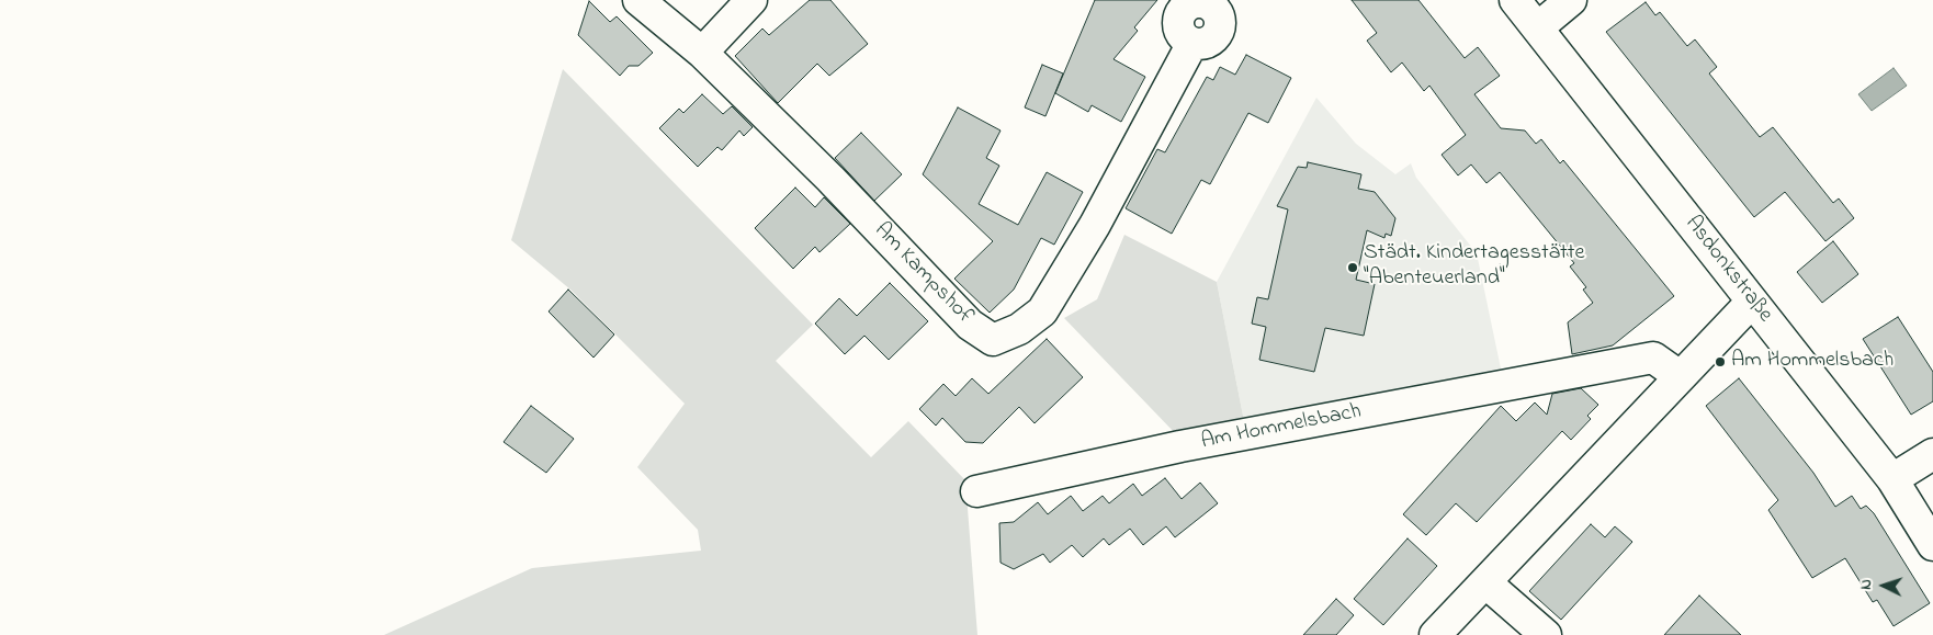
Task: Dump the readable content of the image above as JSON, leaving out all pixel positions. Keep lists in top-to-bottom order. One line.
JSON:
{"streets":{"street":["Asdonkstraße","Am Kampshof","Am Hommelsbach"]},"places":["Städt. Kindertagesstätte \"Abenteuerland\"","Am Hommelsbach"],"north":"left"}
